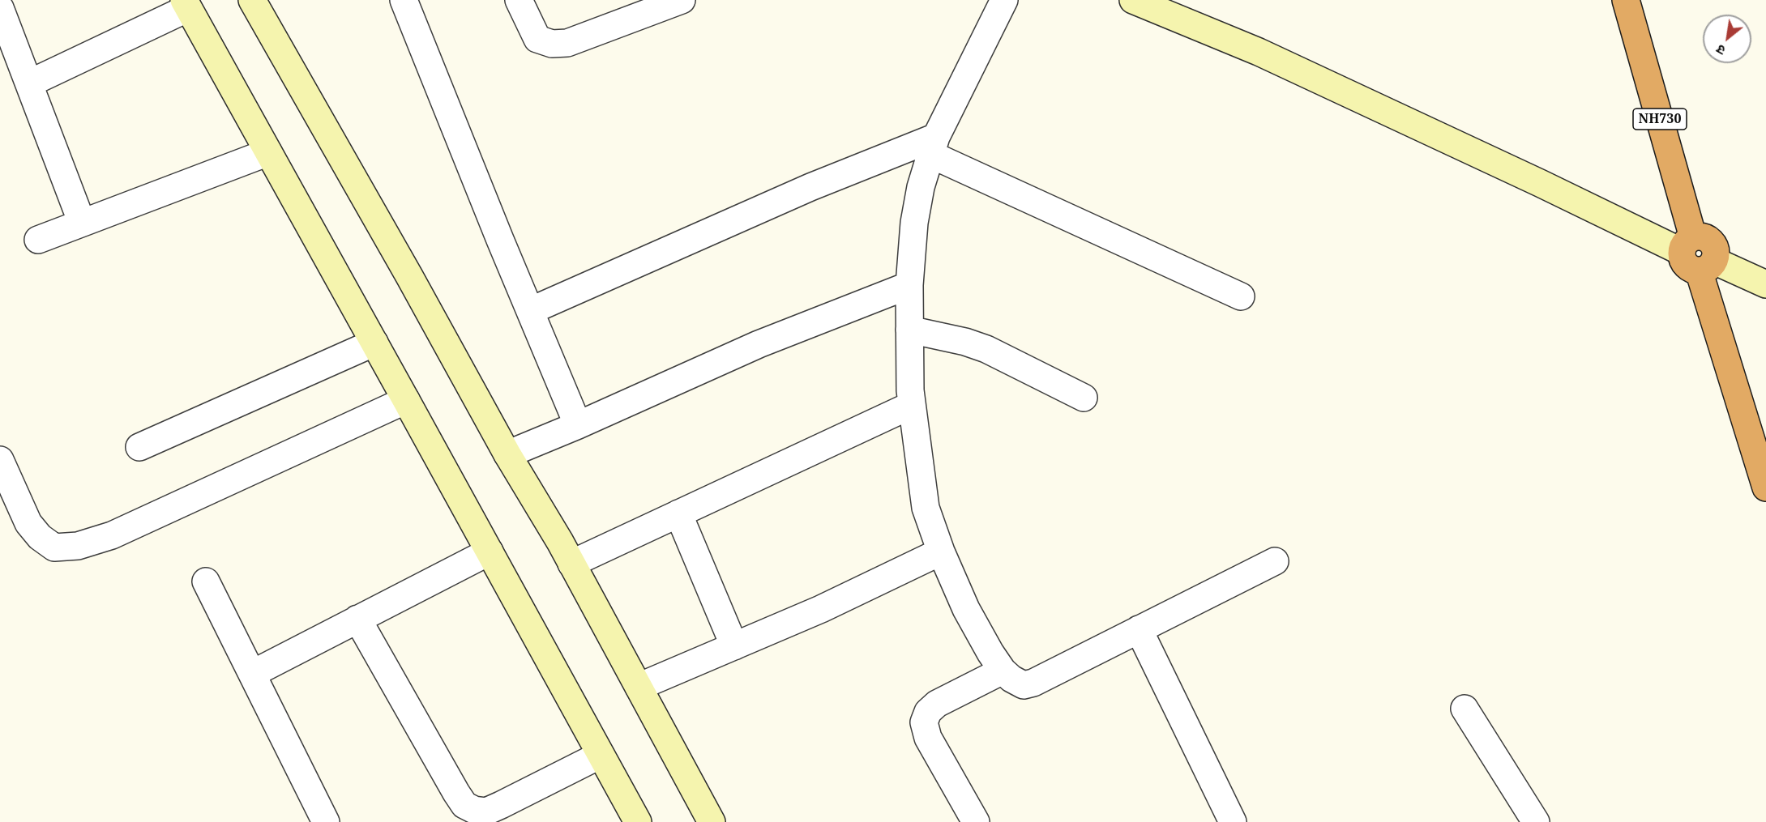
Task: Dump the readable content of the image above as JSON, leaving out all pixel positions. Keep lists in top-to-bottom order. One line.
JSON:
{"streets":{"highway":["NH730"]},"north":"bottom left"}
